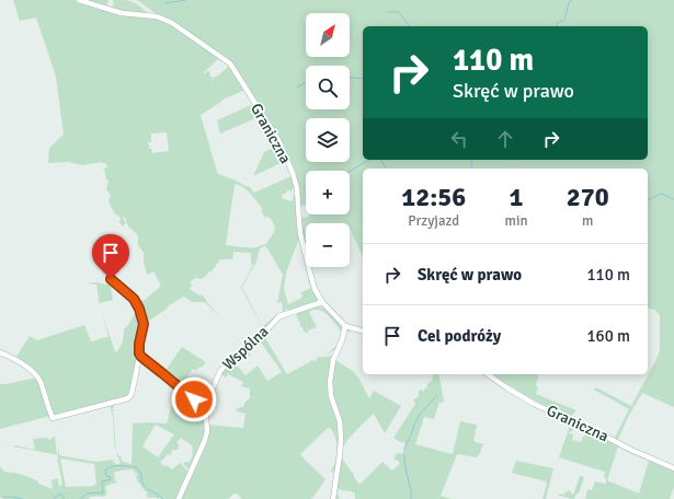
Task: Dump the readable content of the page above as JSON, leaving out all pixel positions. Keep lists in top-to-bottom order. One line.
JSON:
{"streets":{"street":["Graniczna","Wspólna"]},"crossings":[["Graniczna","Wspólna"]],"north":"top right","page":{"map_buttons":["+","−"],"turn":["110 m","Skręć w prawo"],"eta":["12:56","Przyjazd","1","min","270","m"],"list":[{"name":"Skręć w prawo","value":"110 m"},{"name":"Cel podróży","value":"160 m"}]}}
